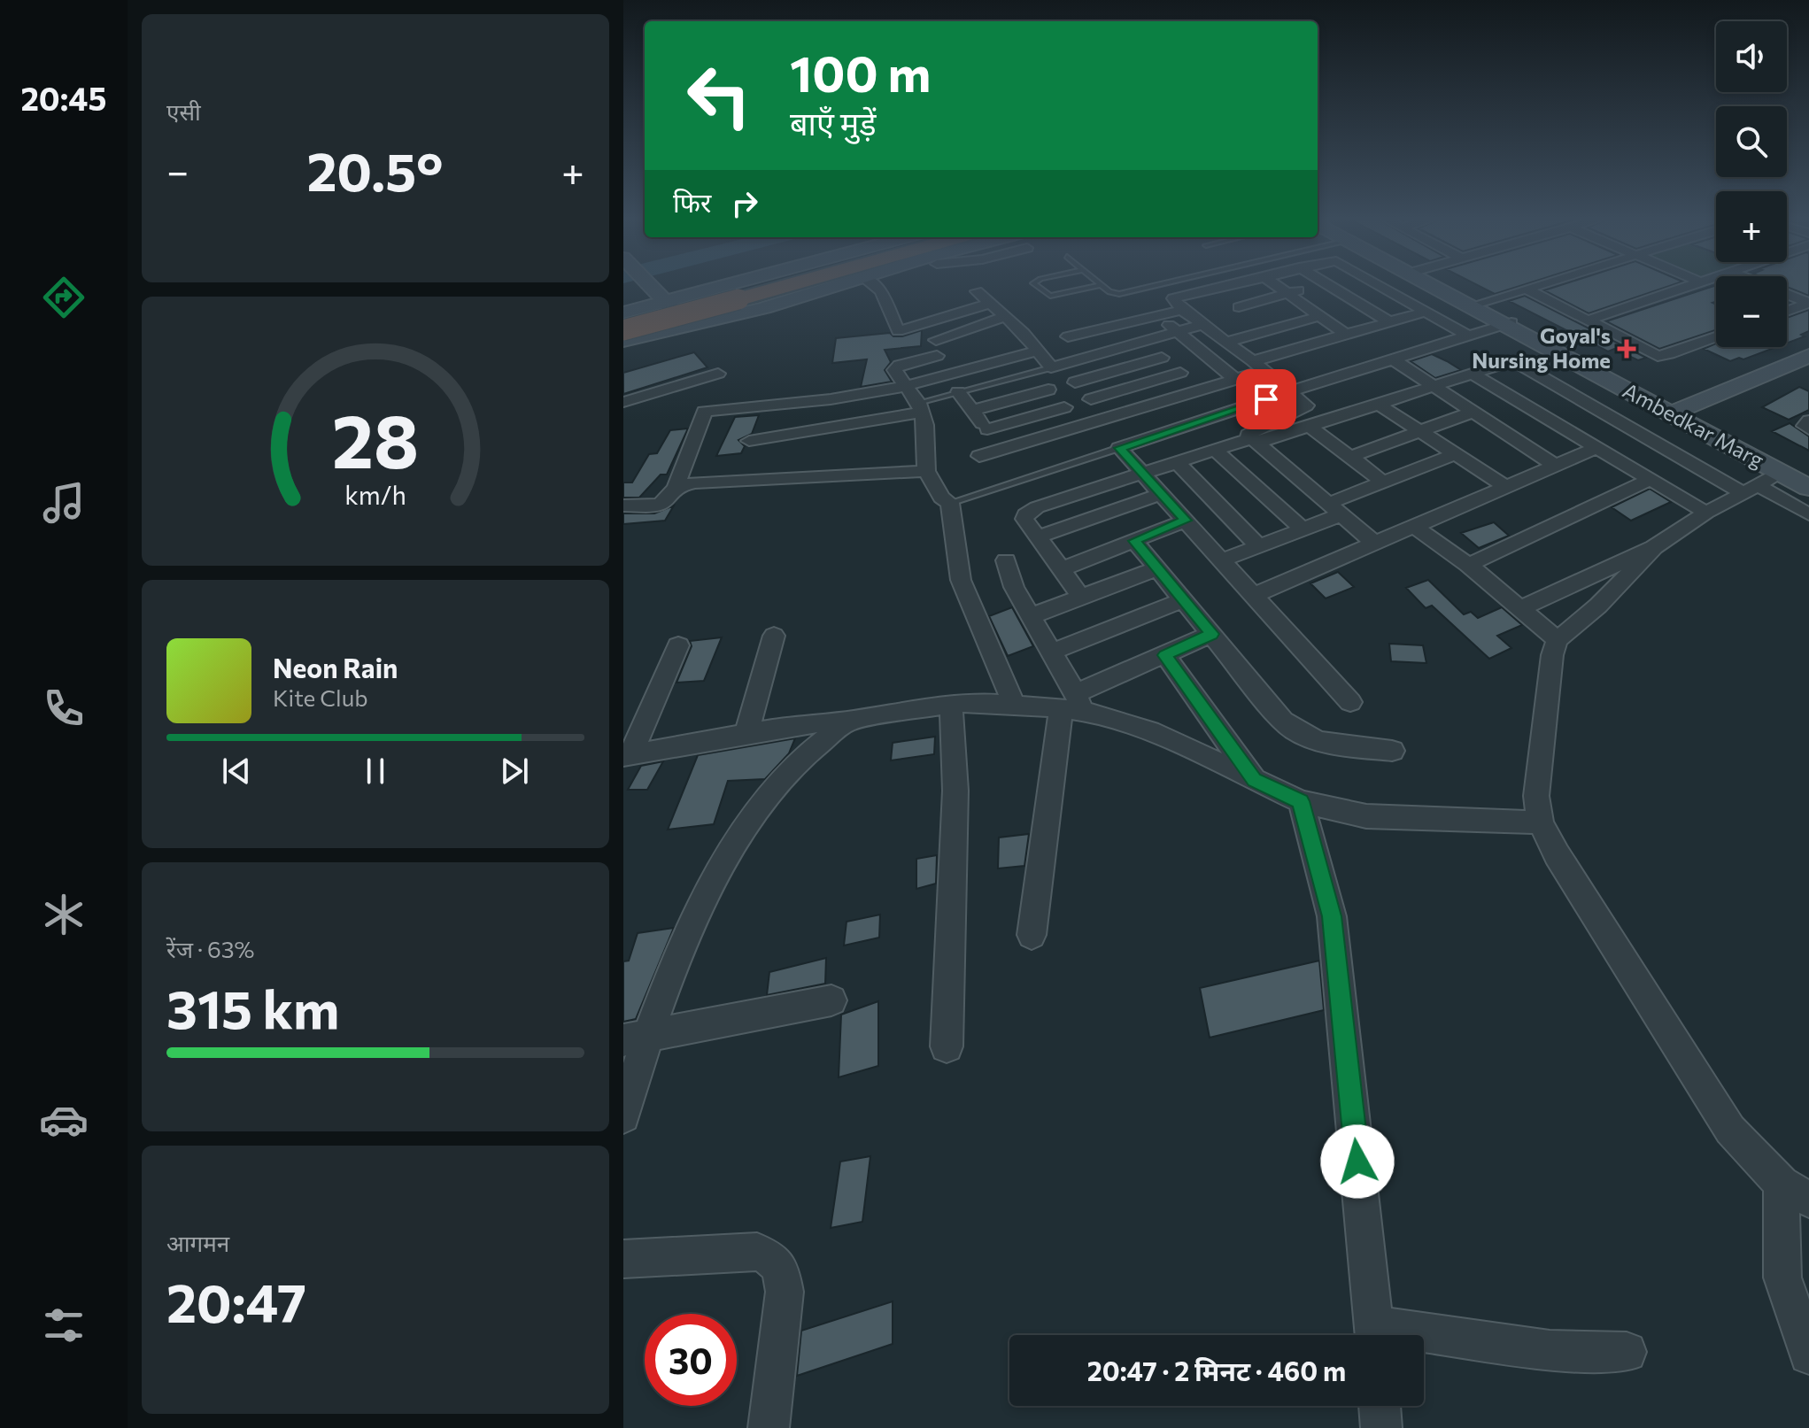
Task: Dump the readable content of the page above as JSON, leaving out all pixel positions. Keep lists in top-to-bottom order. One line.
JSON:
{"streets":{"street":["Ambedkar Marg"]},"places":{"health":["Goyal's Nursing Home"]},"page":{"tabs":"20:45","tile":["एसी",["रेंज · 63%","315 km"],["आगमन","20:47"]],"map_buttons":["+","−"],"turn":["100 m","बाएँ मुड़ें"],"heat":["−","20.5°","+"],"then":"फिर","song":["Neon Rain","Kite Club"],"limit":"30","trip":"20:47 · 2 मिनट · 460 m","gauge":["28","km/h"]}}
